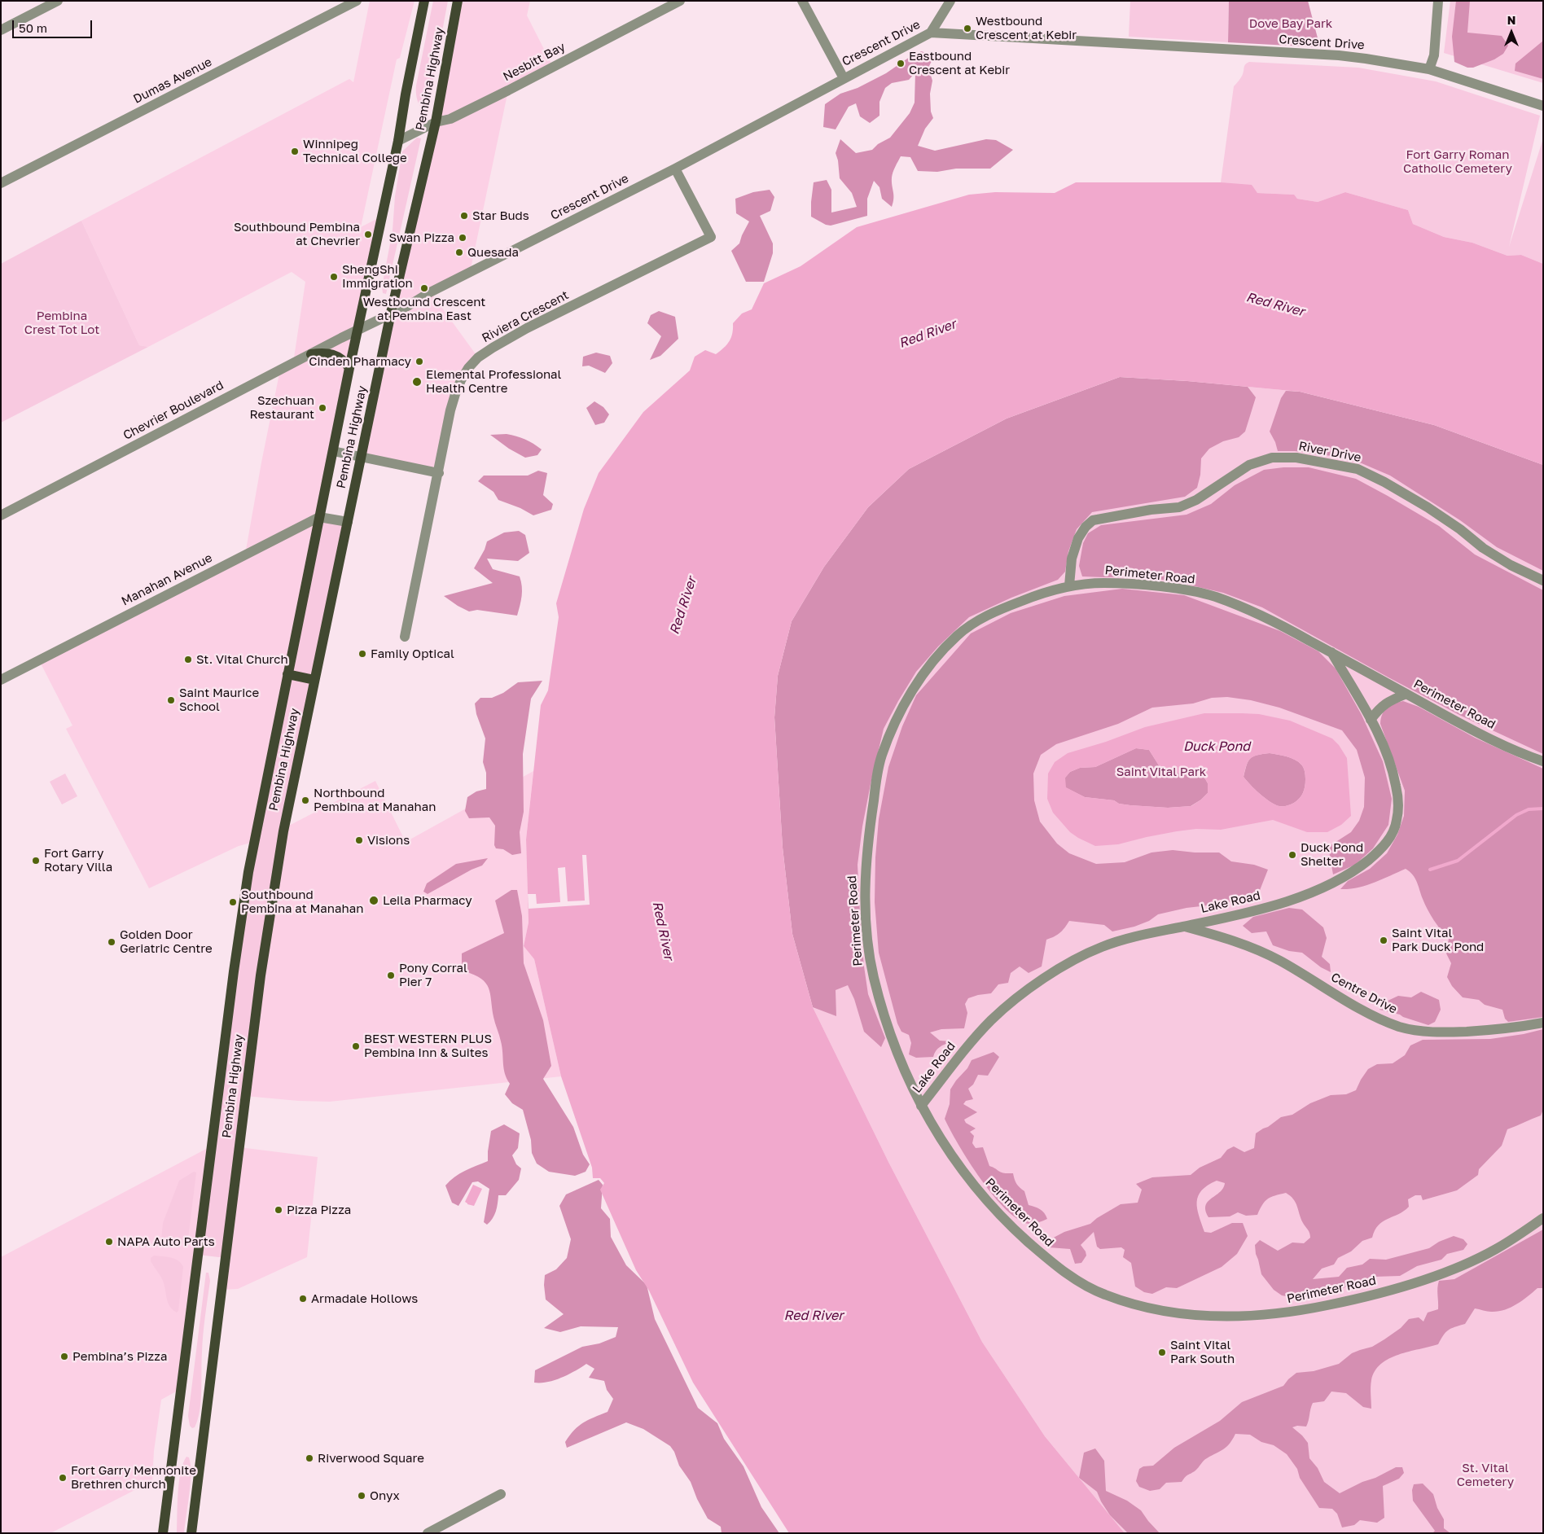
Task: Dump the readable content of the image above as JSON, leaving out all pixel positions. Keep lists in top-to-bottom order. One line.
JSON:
{"streets":{"main road":["Pembina Highway"],"street":["Crescent Drive","Nesbitt Bay","Dumas Avenue","Riviera Crescent","Chevrier Boulevard","River Drive","Perimeter Road","Manahan Avenue","Lake Road","Centre Drive"]},"crossings":[["Crescent Drive","Pembina Highway"],["Crescent Drive","Riviera Crescent"],["Crescent Drive","Chevrier Boulevard"],["Nesbitt Bay","Pembina Highway"],["Pembina Highway","Chevrier Boulevard"],["Pembina Highway","Manahan Avenue"],["River Drive","Perimeter Road"],["Perimeter Road","Lake Road"],["Lake Road","Centre Drive"]],"water":["Red River","Duck Pond"],"parks":["Dove Bay Park","Fort Garry Roman Catholic Cemetery","Pembina Crest Tot Lot","Saint Vital Park","St. Vital Cemetery"],"places":["Westbound Crescent at Kebir","Eastbound Crescent at Kebir","Winnipeg Technical College","Star Buds","Southbound Pembina at Chevrier","Swan Pizza","Quesada","ShengShi Immigration","Westbound Crescent at Pembina East","Cinden Pharmacy","Elemental Professional Health Centre","Szechuan Restaurant","Family Optical","St. Vital Church","Saint Maurice School","Northbound Pembina at Manahan","Visions","Duck Pond Shelter","Fort Garry Rotary Villa","Leila Pharmacy","Southbound Pembina at Manahan","Saint Vital Park Duck Pond","Golden Door Geriatric Centre","Pony Corral Pier 7","BEST WESTERN PLUS Pembina Inn & Suites","Pizza Pizza","NAPA Auto Parts","Armadale Hollows","Saint Vital Park South","Pembina’s Pizza","Riverwood Square","Fort Garry Mennonite Brethren church","Onyx"],"scale_bar":"50 m","north":"top"}
